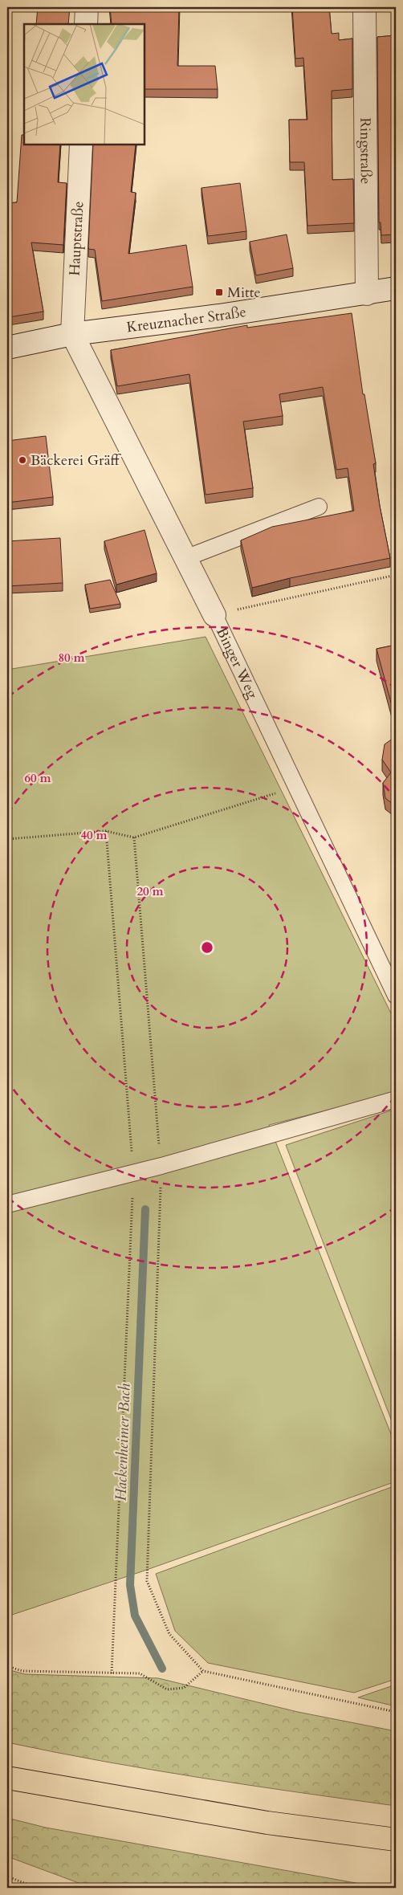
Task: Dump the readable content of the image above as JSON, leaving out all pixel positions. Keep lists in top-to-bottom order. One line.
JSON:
{"streets":{"street":["Ringstraße","Hauptstraße","Kreuznacher Straße","Binger Weg"]},"crossings":[["Ringstraße","Kreuznacher Straße"],["Hauptstraße","Kreuznacher Straße"],["Hauptstraße","Binger Weg"],["Kreuznacher Straße","Binger Weg"]],"water":["Hackenheimer Bach"],"places":{"transit":["Mitte"],"other":["Bäckerei Gräff"]},"rings":["80 m","60 m","40 m","20 m"]}
